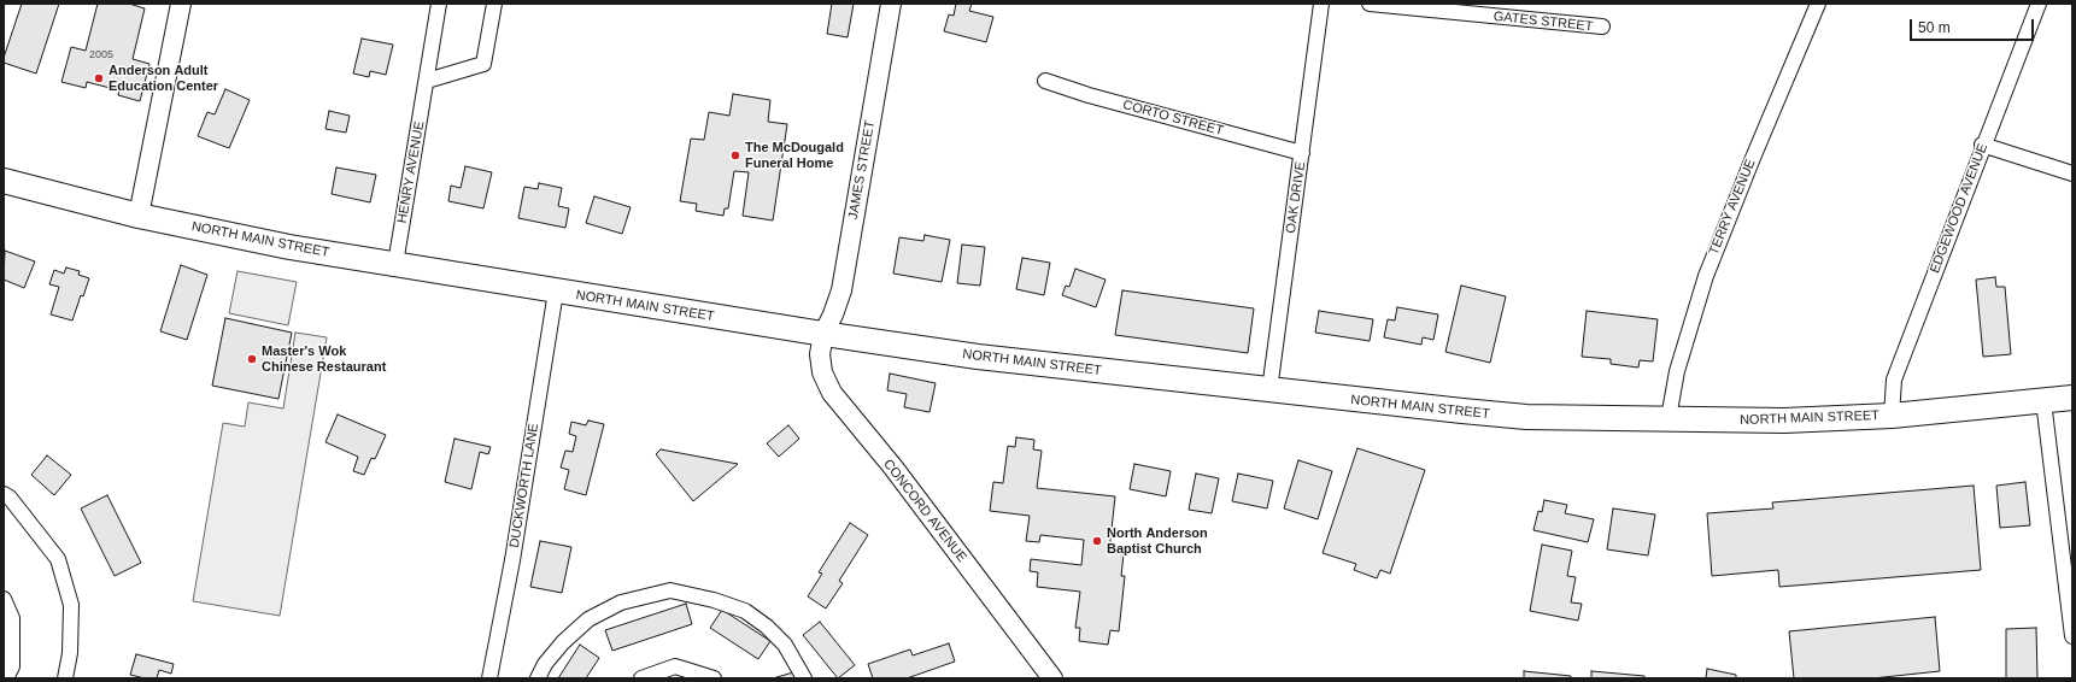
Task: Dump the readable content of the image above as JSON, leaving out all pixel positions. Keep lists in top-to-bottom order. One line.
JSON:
{"streets":{"main road":["NORTH MAIN STREET"],"street":["GATES STREET","CORTO STREET","JAMES STREET","HENRY AVENUE","OAK DRIVE","TERRY AVENUE","EDGEWOOD AVENUE","DUCKWORTH LANE","CONCORD AVENUE"]},"crossings":[["CORTO STREET","OAK DRIVE"],["JAMES STREET","NORTH MAIN STREET"],["JAMES STREET","CONCORD AVENUE"],["HENRY AVENUE","NORTH MAIN STREET"],["OAK DRIVE","NORTH MAIN STREET"],["TERRY AVENUE","NORTH MAIN STREET"],["EDGEWOOD AVENUE","NORTH MAIN STREET"],["NORTH MAIN STREET","DUCKWORTH LANE"],["NORTH MAIN STREET","CONCORD AVENUE"]],"places":["Anderson Adult Education Center","The McDougald Funeral Home","Master's Wok Chinese Restaurant","North Anderson Baptist Church"],"house_numbers":["2005"],"scale_bar":"50 m"}
